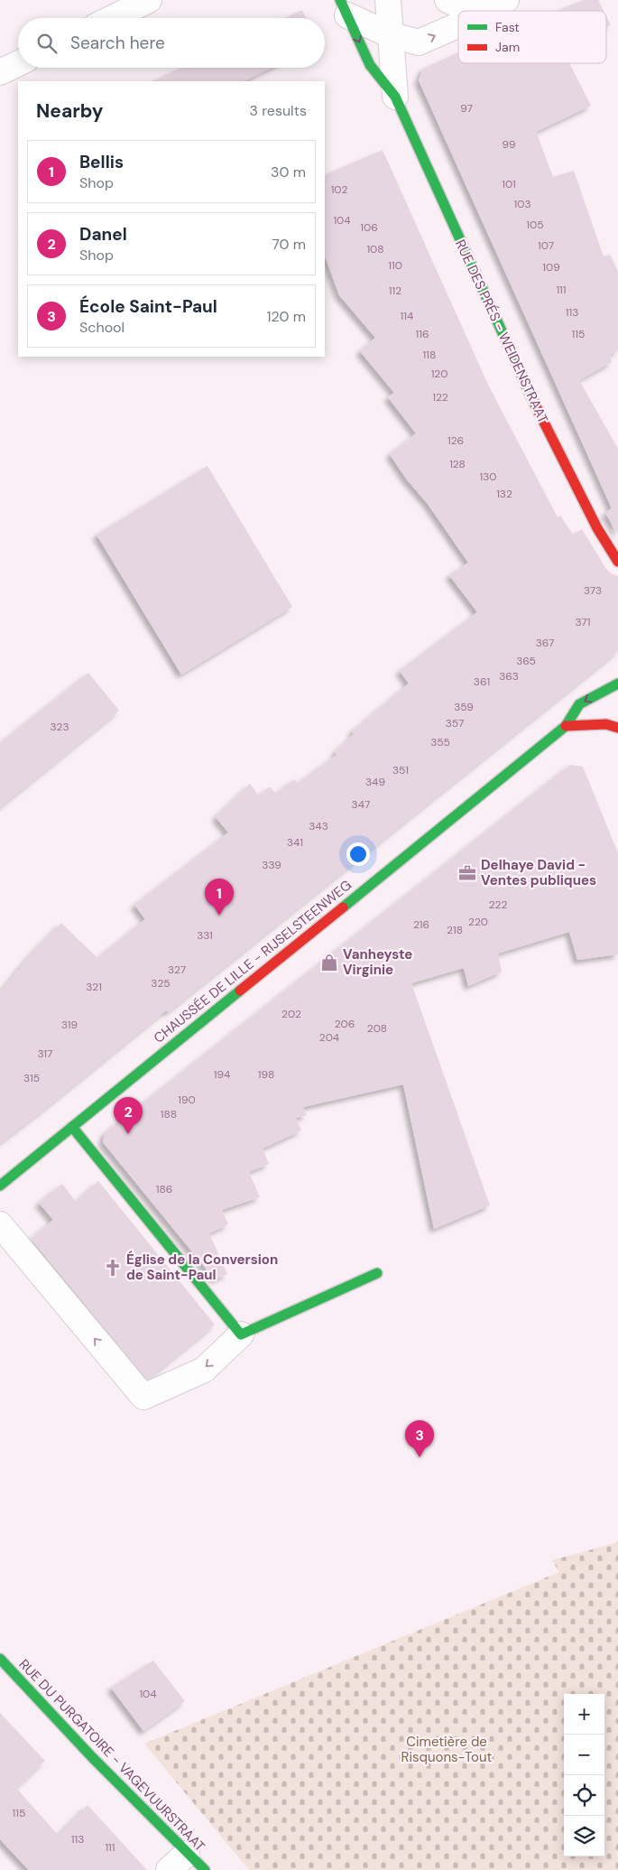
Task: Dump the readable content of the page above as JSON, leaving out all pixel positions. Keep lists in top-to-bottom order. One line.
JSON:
{"streets":{"street":["RUE DES PRÉS - WEIDENSTRAAT","CHAUSSÉE DE LILLE - RIJSELSTEENWEG","RUE DU PURGATOIRE - VAGEVUURSTRAAT"]},"parks":["Cimetière de Risquons-Tout"],"places":{"office":["Delhaye David - Ventes publiques"],"shop":["Vanheyste Virginie"],"church":["Église de la Conversion de Saint-Paul"]},"house_numbers":["97","99","101","102","103","104","105","106","107","108","110","109","111","112","113","114","116","115","118","120","122","126","128","130","132","373","371","367","365","363","361","359","357","323","355","351","349","347","343","341","339","222","220","216","218","331","327","325","321","202","206","319","208","204","317","194","198","315","190","188","186","104","115","113","111"],"legend":["Fast","Jam"],"page":{"search":"Search here","heading":["Nearby","3 results"],"list":[{"mark":"1","name":"Bellis","note":"Shop","value":"30 m"},{"mark":"2","name":"Danel","note":"Shop","value":"70 m"},{"mark":"3","name":"École Saint-Paul","note":"School","value":"120 m"}],"pins":["1","2","3"],"map_buttons":["+","−"]}}
